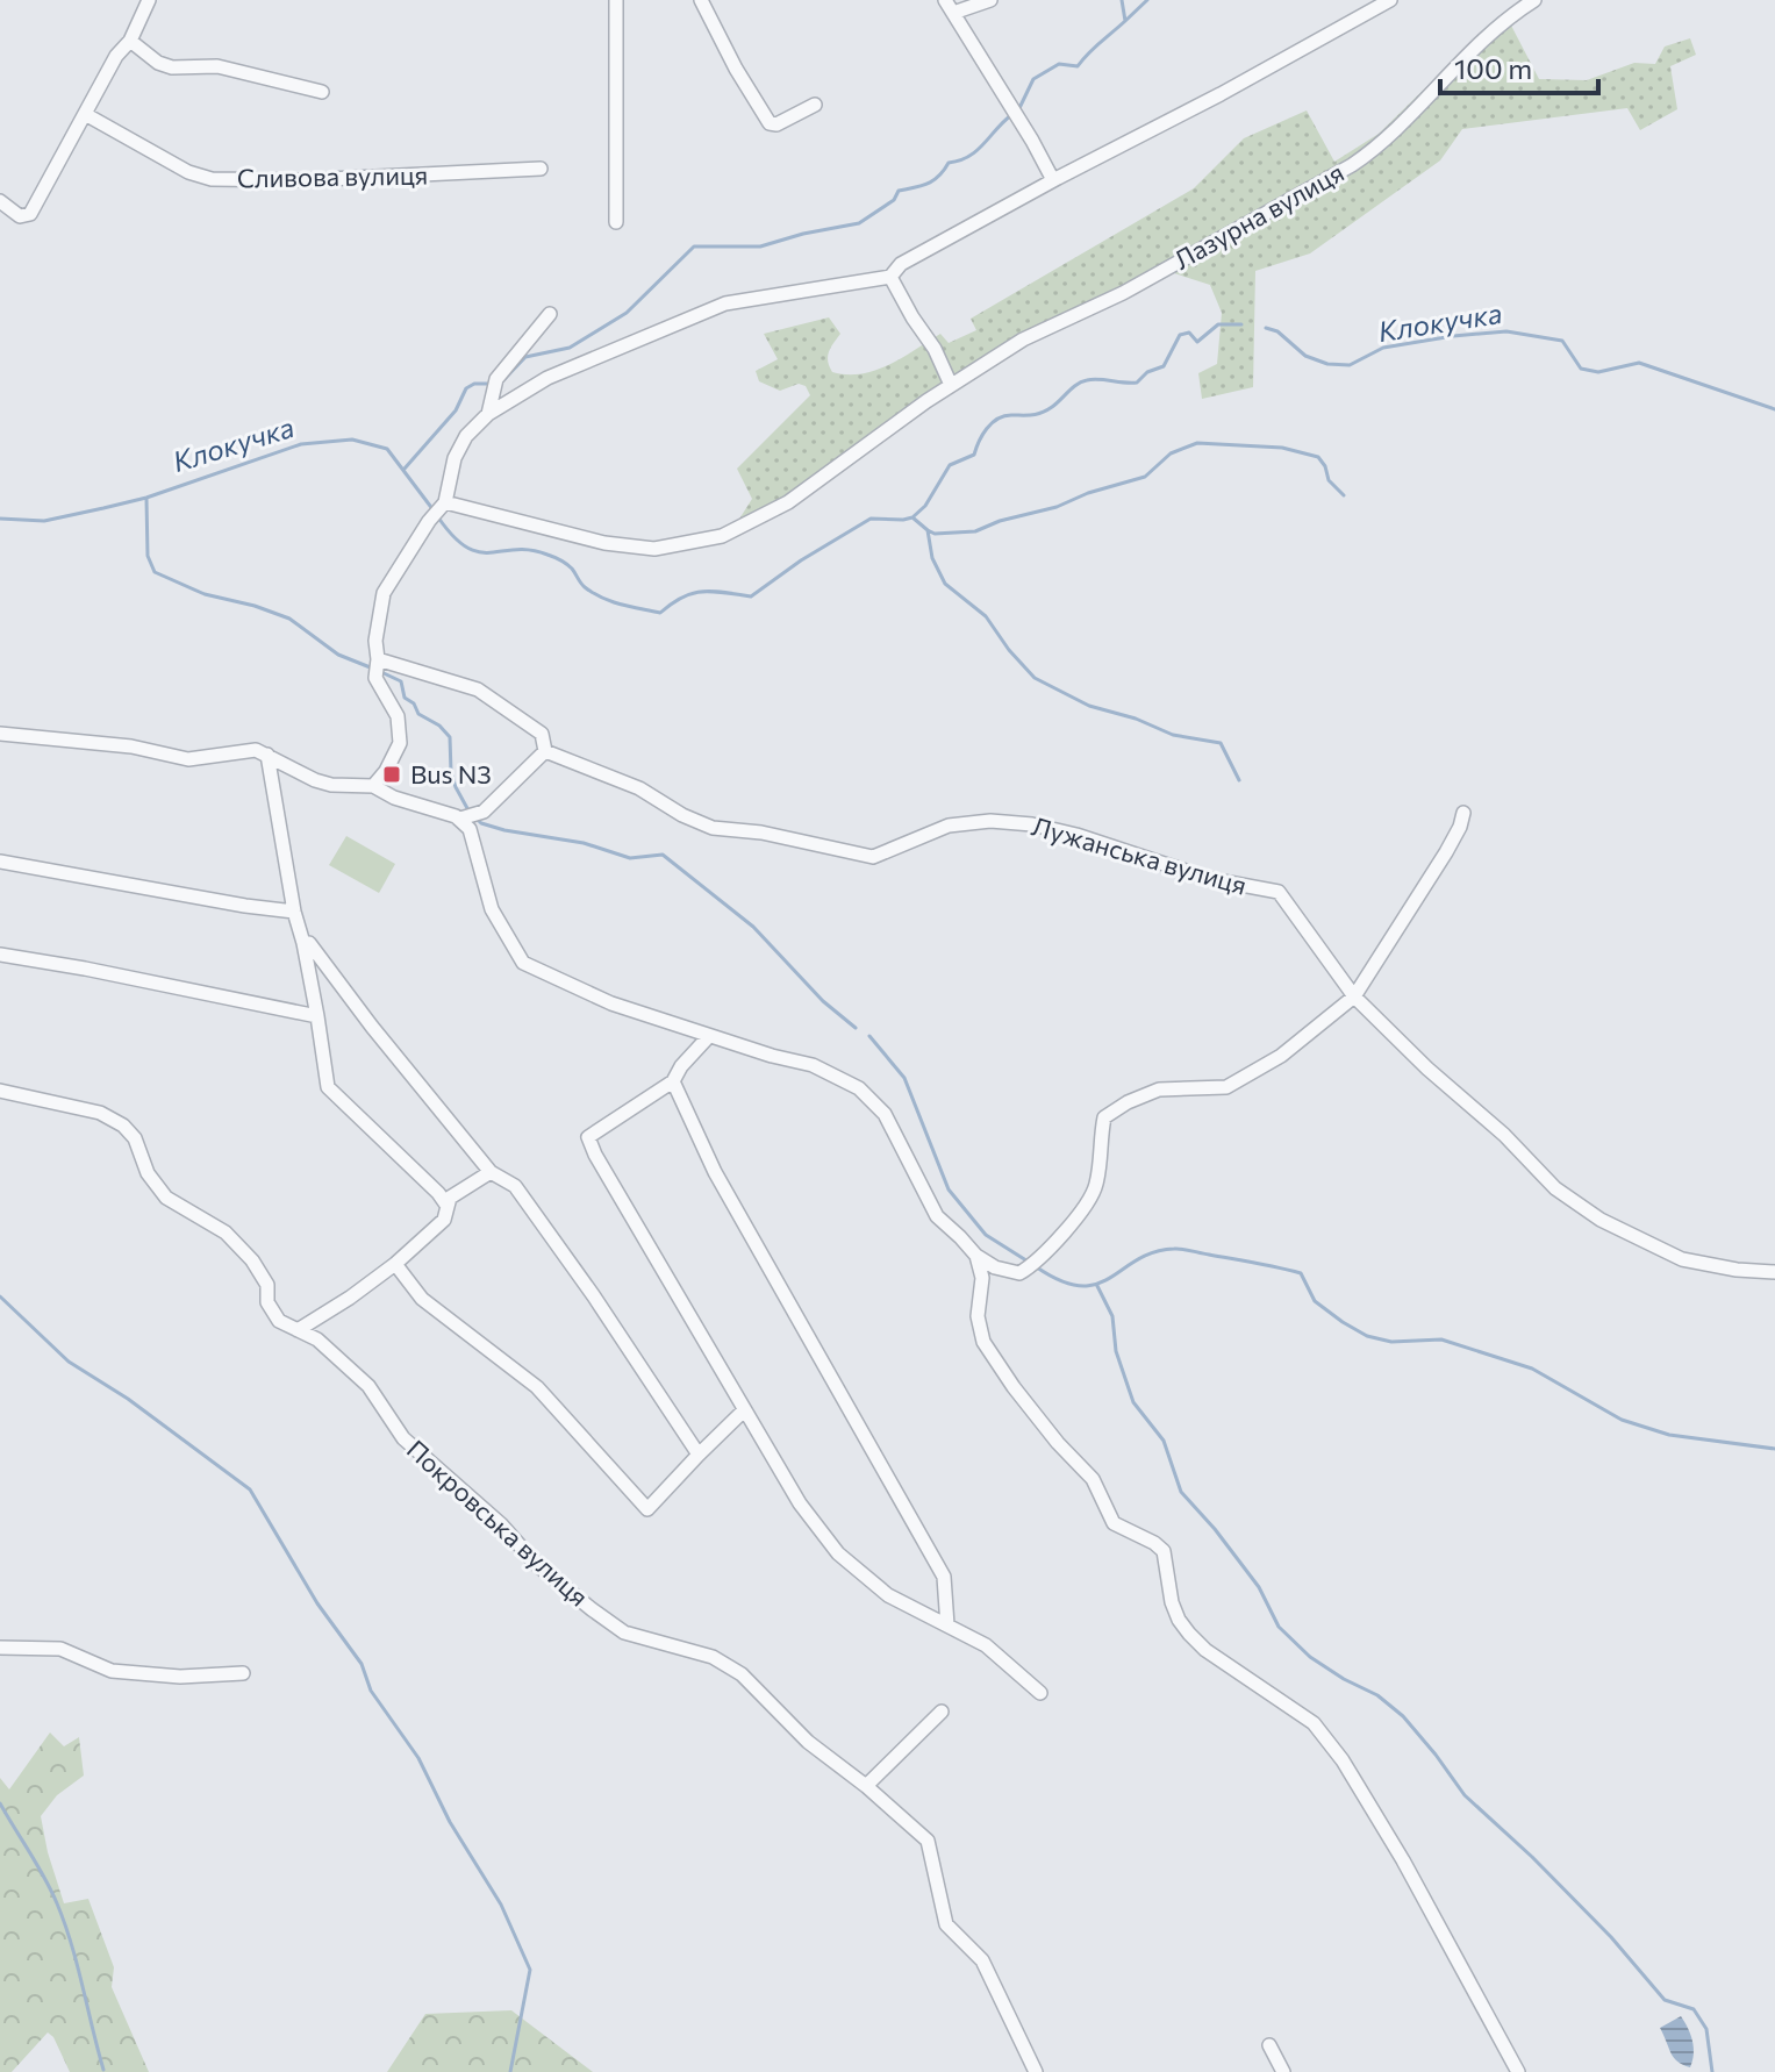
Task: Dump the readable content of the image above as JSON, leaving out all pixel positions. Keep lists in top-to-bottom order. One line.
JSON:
{"streets":{"street":["Сливова вулиця","Лазурна вулиця","Лужанська вулиця","Покровська вулиця"]},"water":["Клокучка"],"places":{"transit":["Bus N3"]},"scale_bar":"100 m"}
